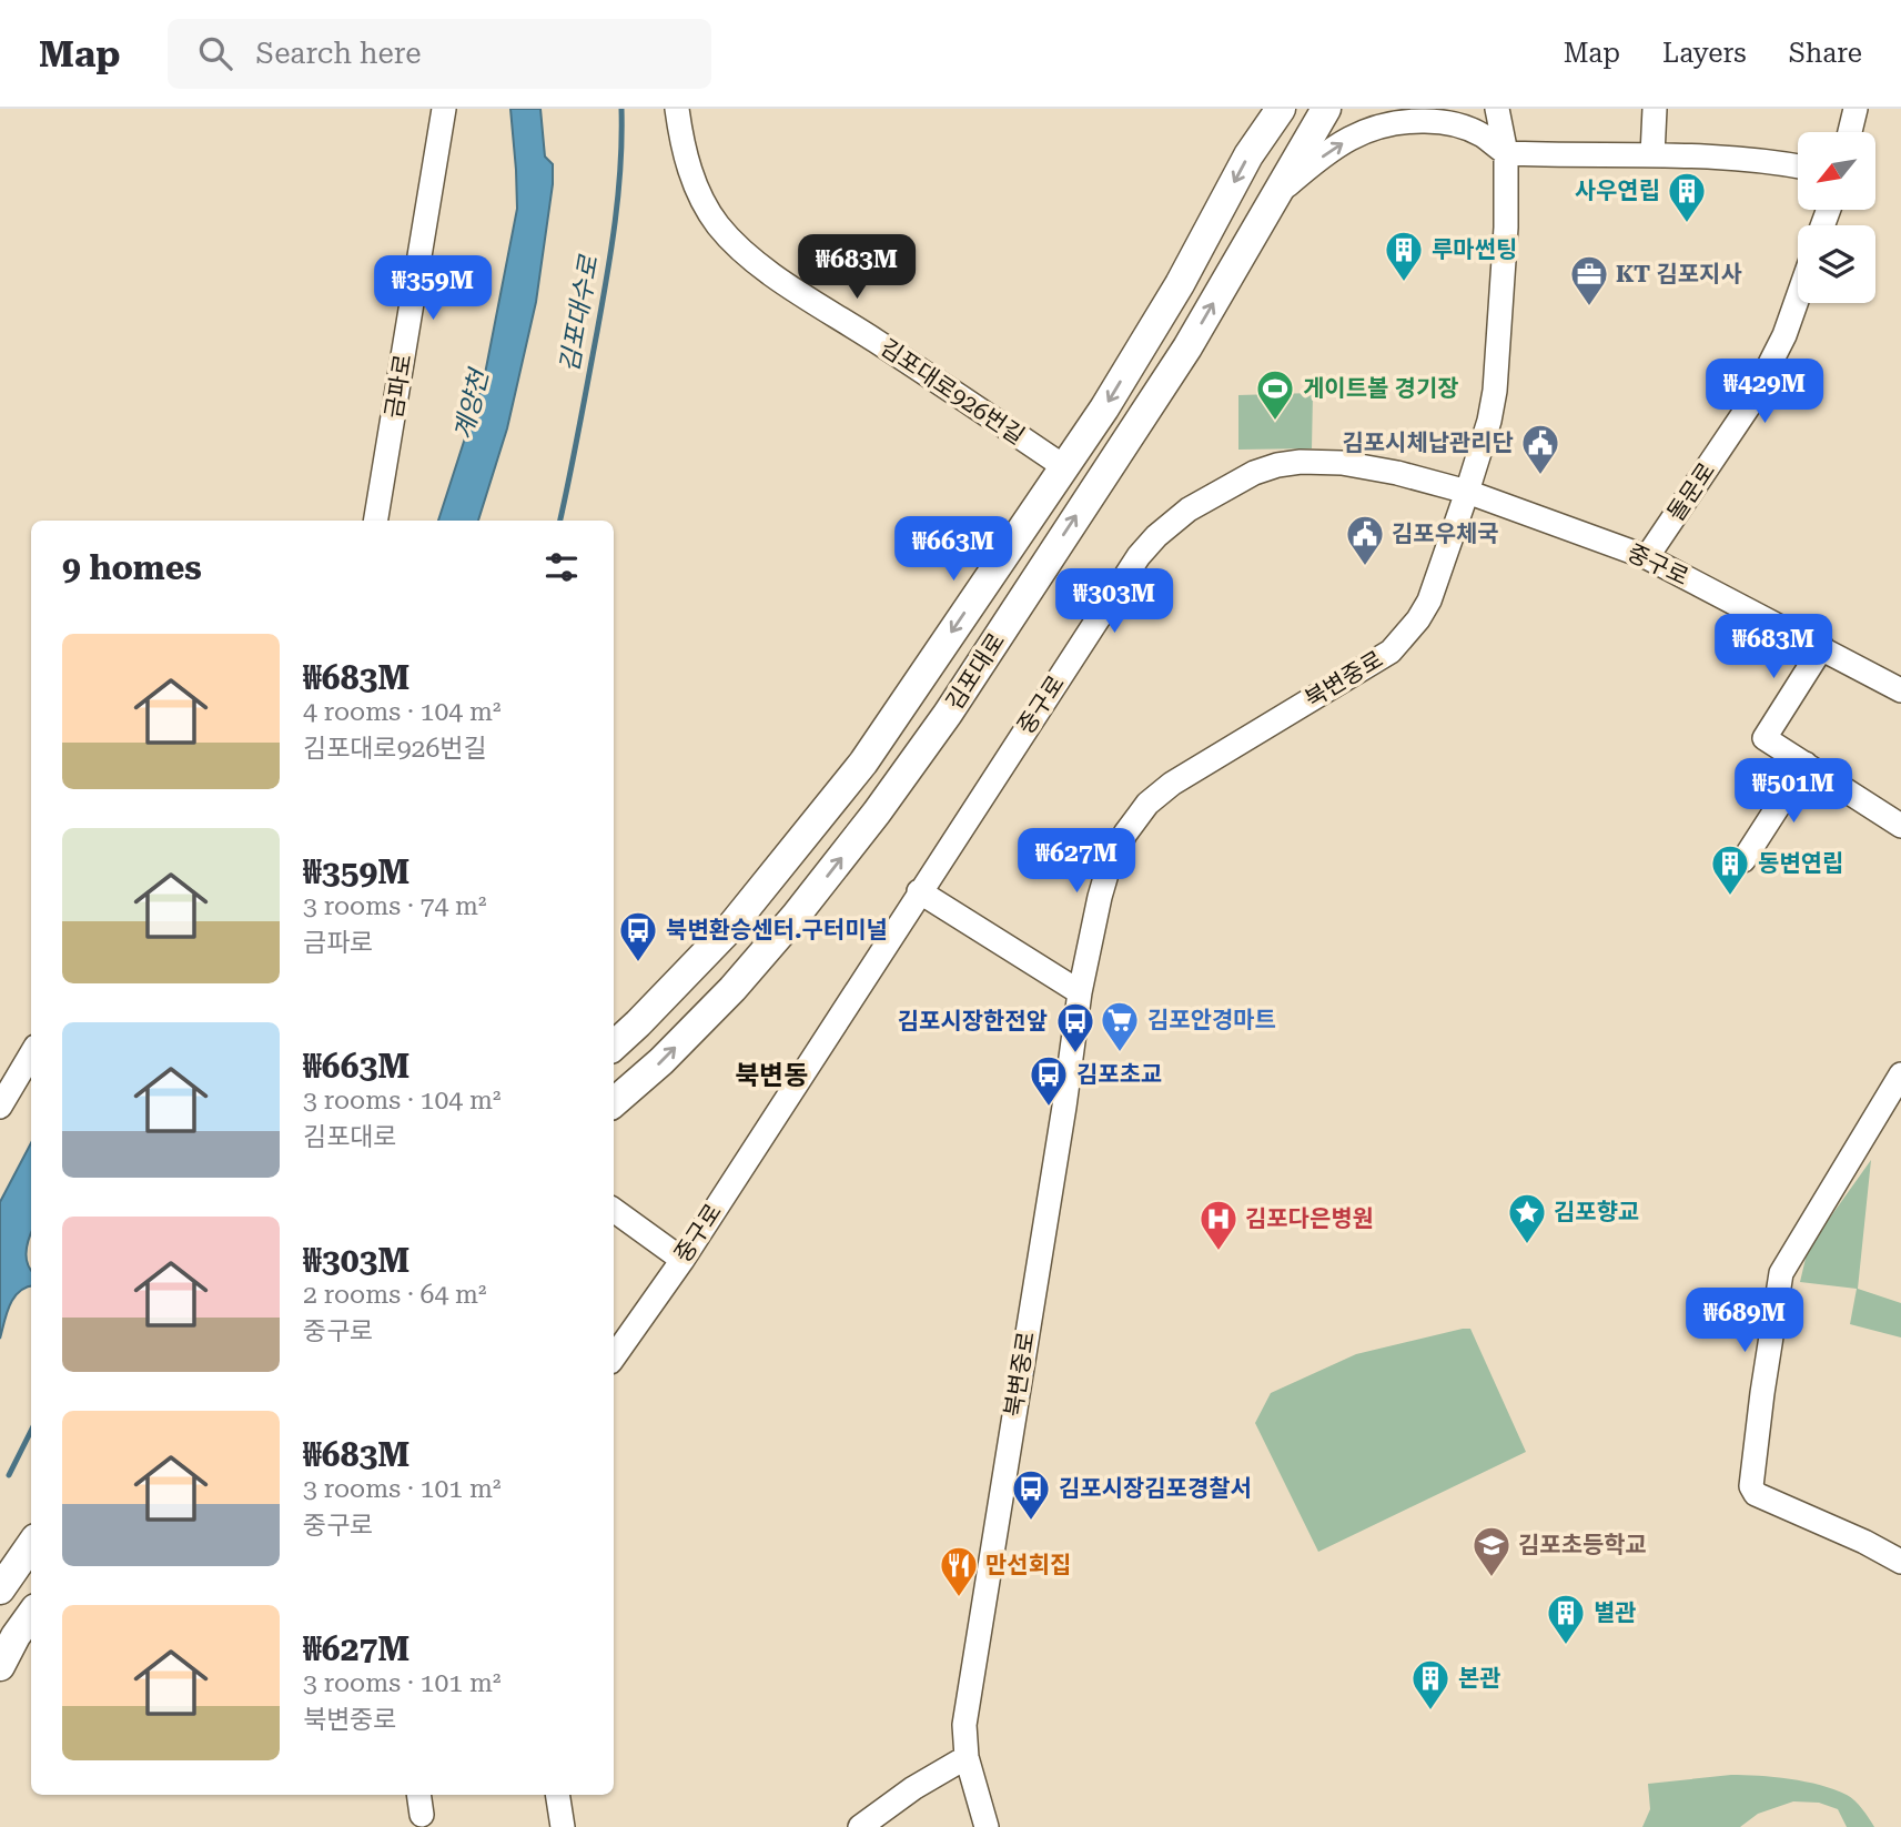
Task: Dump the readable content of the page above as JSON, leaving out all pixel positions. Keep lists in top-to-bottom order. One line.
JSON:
{"streets":{"main road":["김포대로"],"street":["금파로","김포대로926번길","돌문로","중구로","북변중로"]},"crossings":[["김포대로926번길","김포대로"],["돌문로","중구로"],["중구로","북변중로"]],"districts":["북변동"],"water":["김포대수로","계양천"],"places":{"building":["사우연립","루마썬팅","동변연립","별관","본관"],"office":["KT 김포지사"],"sports":["게이트볼 경기장"],"public building":["김포시체납관리단","김포우체국"],"bus stop":["북변환승센터.구터미널","김포시장한전앞","김포초교","김포시장김포경찰서"],"supermarket":["김포안경마트"],"place":["김포향교"],"hospital":["김포다은병원"],"school or university":["김포초등학교"],"restaurant":["만선회집"]},"north":"bottom left","page":{"header":"Map","search":"Search here","nav":["Map","Layers","Share"],"price":["₩683M","₩359M","₩429M","₩663M","₩303M","₩683M","₩501M","₩627M","₩689M"],"heading":"9 homes","list":[{"name":"₩683M","note":"4 rooms · 104 m² · 김포대로926번길"},{"name":"₩359M","note":"3 rooms · 74 m² · 금파로"},{"name":"₩663M","note":"3 rooms · 104 m² · 김포대로"},{"name":"₩303M","note":"2 rooms · 64 m² · 중구로"},{"name":"₩683M","note":"3 rooms · 101 m² · 중구로"},{"name":"₩627M","note":"3 rooms · 101 m² · 북변중로"}]}}
